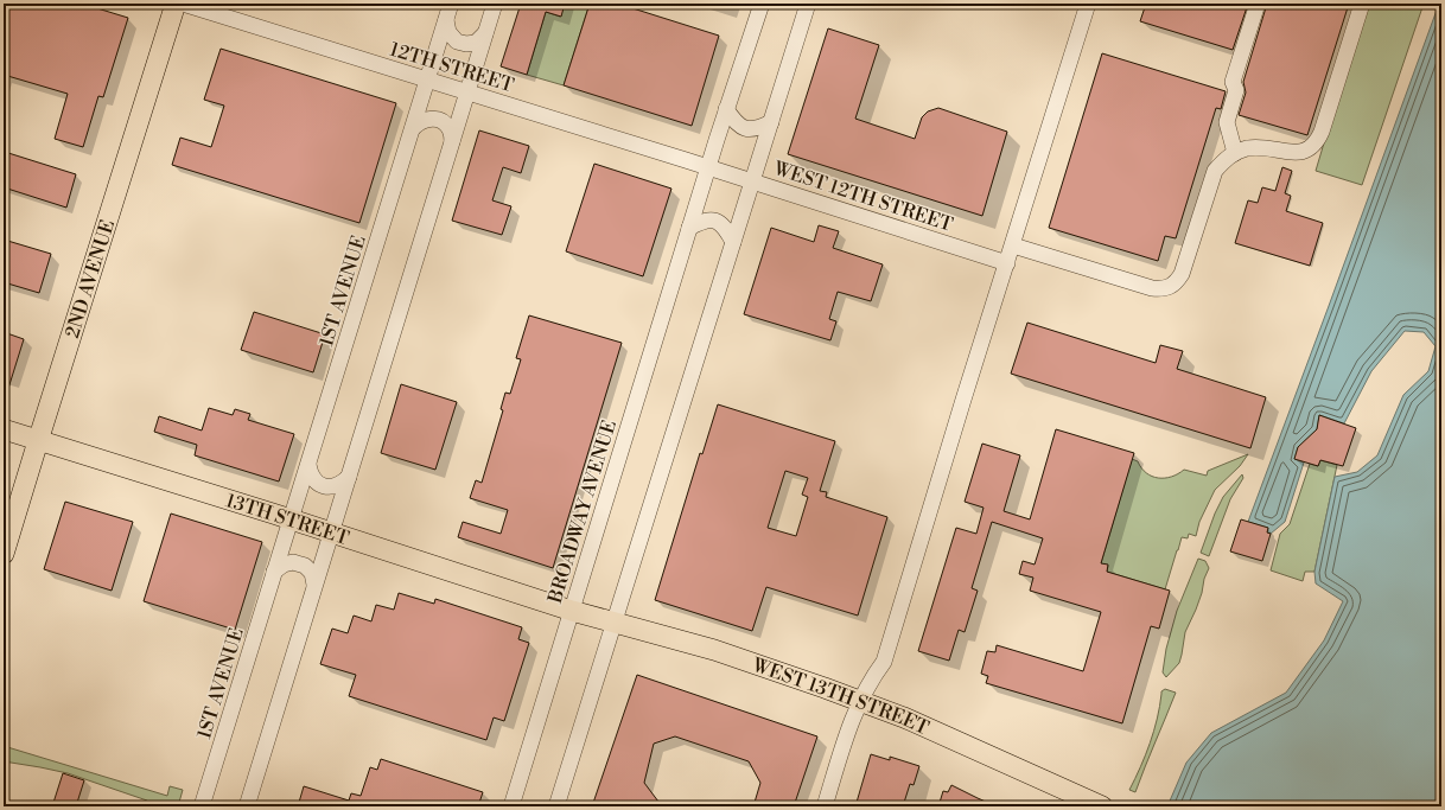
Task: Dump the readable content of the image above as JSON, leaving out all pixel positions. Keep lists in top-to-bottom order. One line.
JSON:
{"streets":{"main road":["2ND AVENUE","13TH STREET","WEST 13TH STREET"],"street":["12TH STREET","WEST 12TH STREET","1ST AVENUE","BROADWAY AVENUE"]},"crossings":[["12TH STREET","WEST 12TH STREET"],["12TH STREET","1ST AVENUE"],["12TH STREET","BROADWAY AVENUE"],["WEST 12TH STREET","BROADWAY AVENUE"],["2ND AVENUE","13TH STREET"],["1ST AVENUE","13TH STREET"],["BROADWAY AVENUE","13TH STREET"],["BROADWAY AVENUE","WEST 13TH STREET"],["13TH STREET","WEST 13TH STREET"]]}
